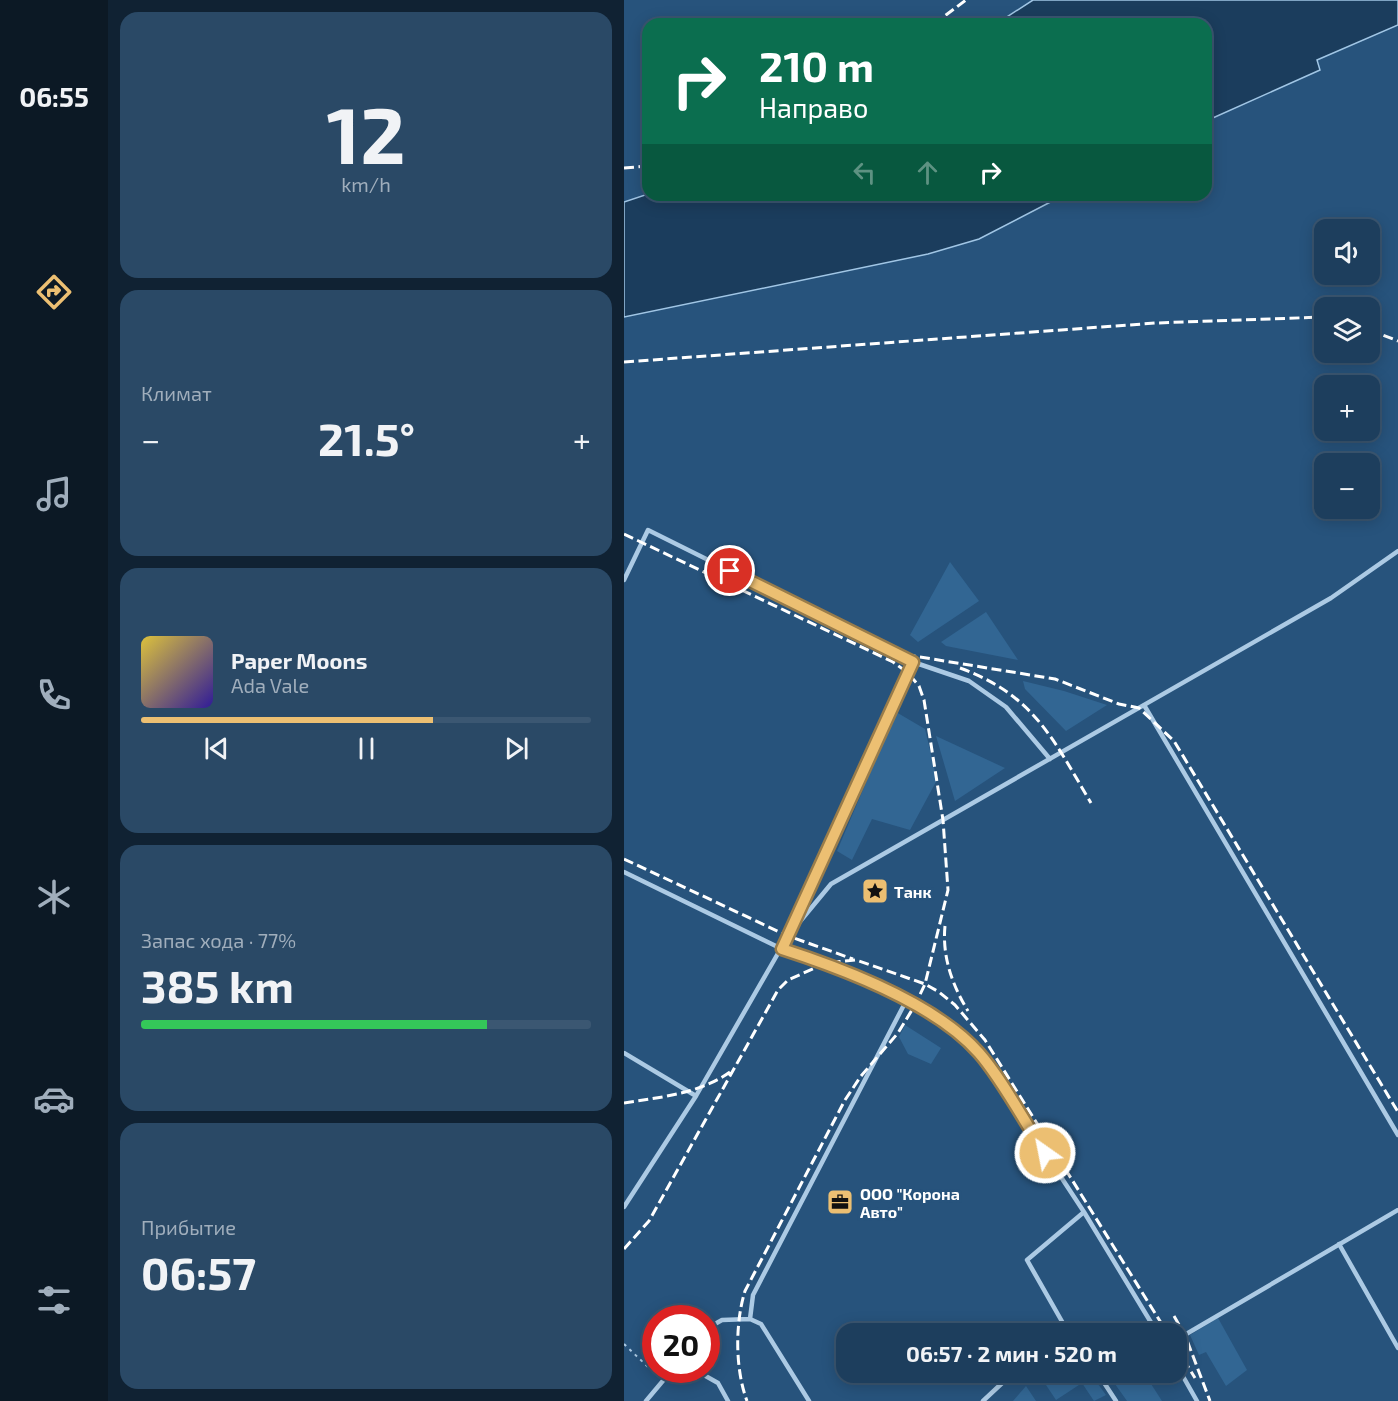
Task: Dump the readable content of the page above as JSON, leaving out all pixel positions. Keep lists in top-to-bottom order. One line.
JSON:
{"places":{"place":["Танк"],"office":["ООО \"Корона Авто\""]},"page":{"tabs":"06:55","tile":[["12","km/h"],"Климат",["Запас хода · 77%","385 km"],["Прибытие","06:57"]],"turn":["210 m","Направо"],"map_buttons":["+","−"],"heat":["−","21.5°","+"],"song":["Paper Moons","Ada Vale"],"limit":"20","trip":"06:57 · 2 мин · 520 m"}}
